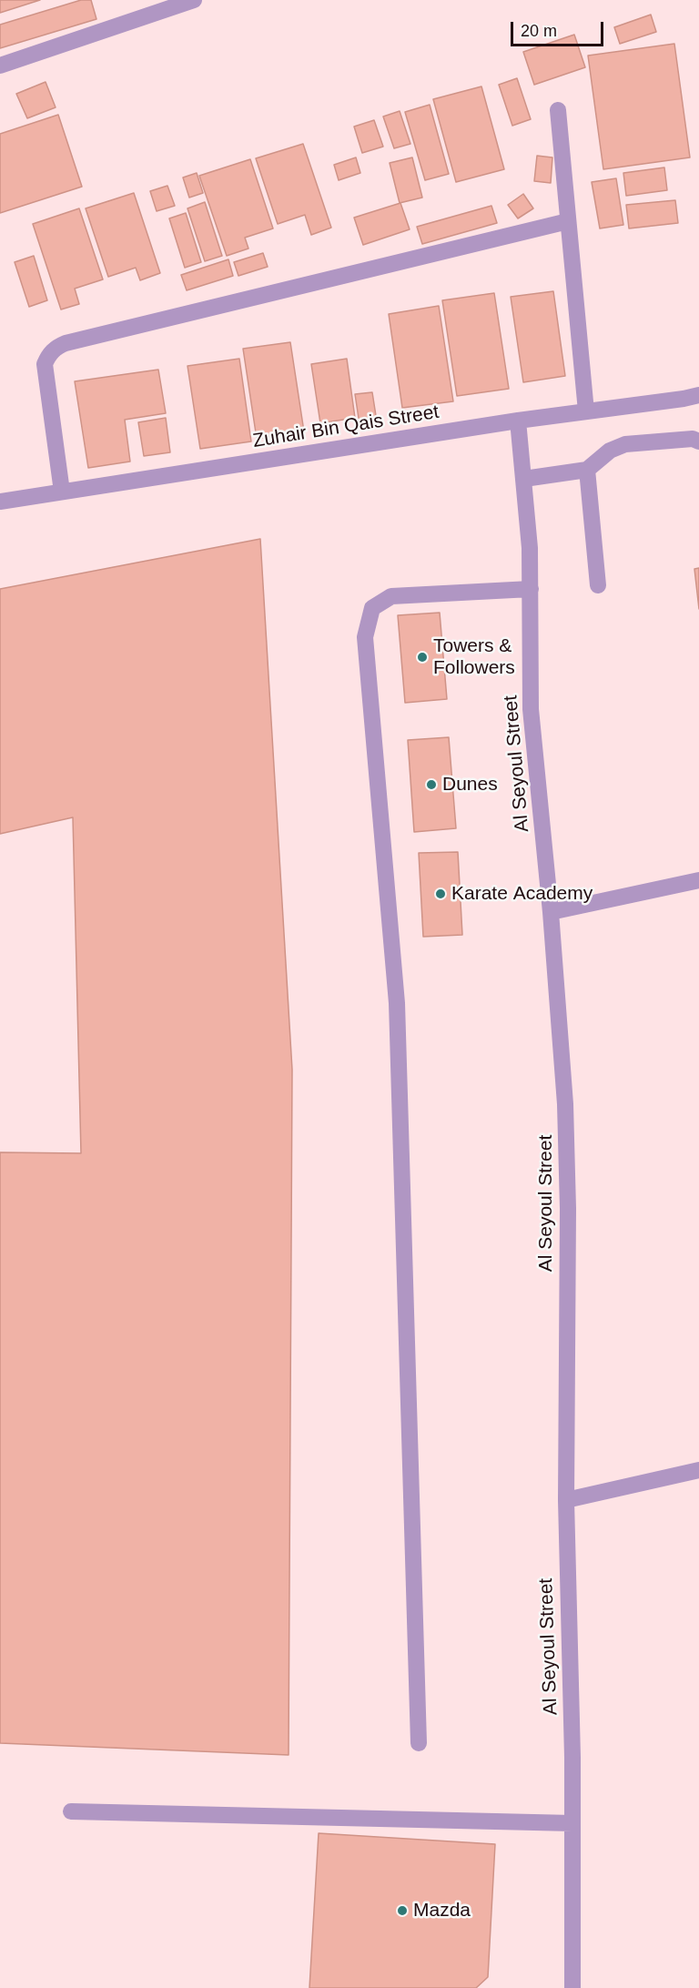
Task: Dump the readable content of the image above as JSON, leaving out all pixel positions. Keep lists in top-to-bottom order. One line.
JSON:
{"streets":{"street":["Zuhair Bin Qais Street","Al Seyoul Street"]},"crossings":[["Zuhair Bin Qais Street","Al Seyoul Street"]],"places":["Towers & Followers","Dunes","Karate Academy","Mazda"],"scale_bar":"20 m"}
